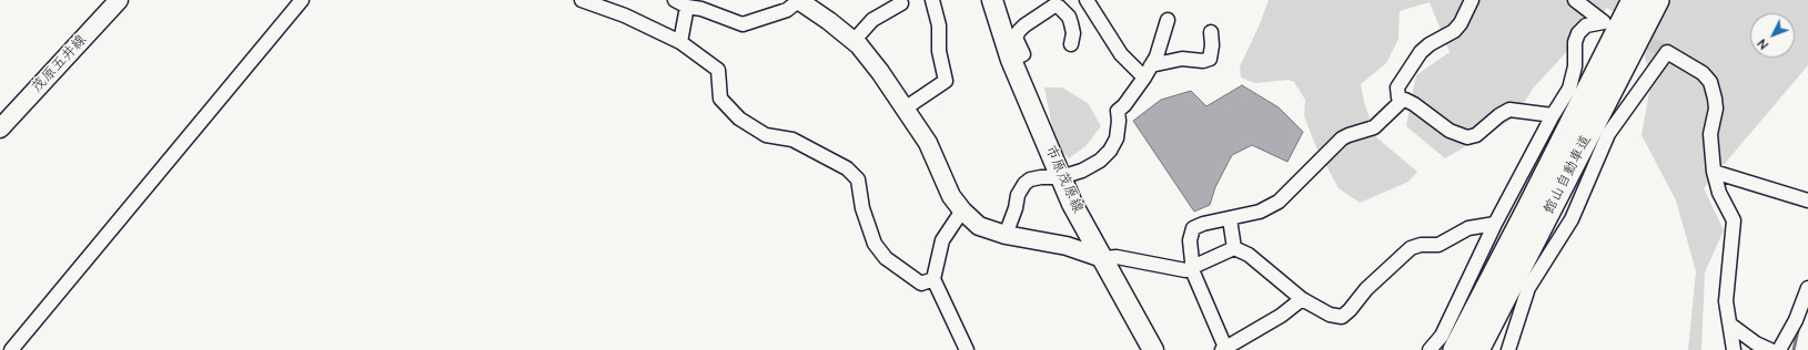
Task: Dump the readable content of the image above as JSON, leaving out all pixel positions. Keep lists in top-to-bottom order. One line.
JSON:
{"streets":{"highway":["館山自動車道"],"main road":["市原茂原線"],"street":["茂原五井線"]},"north":"bottom left"}
